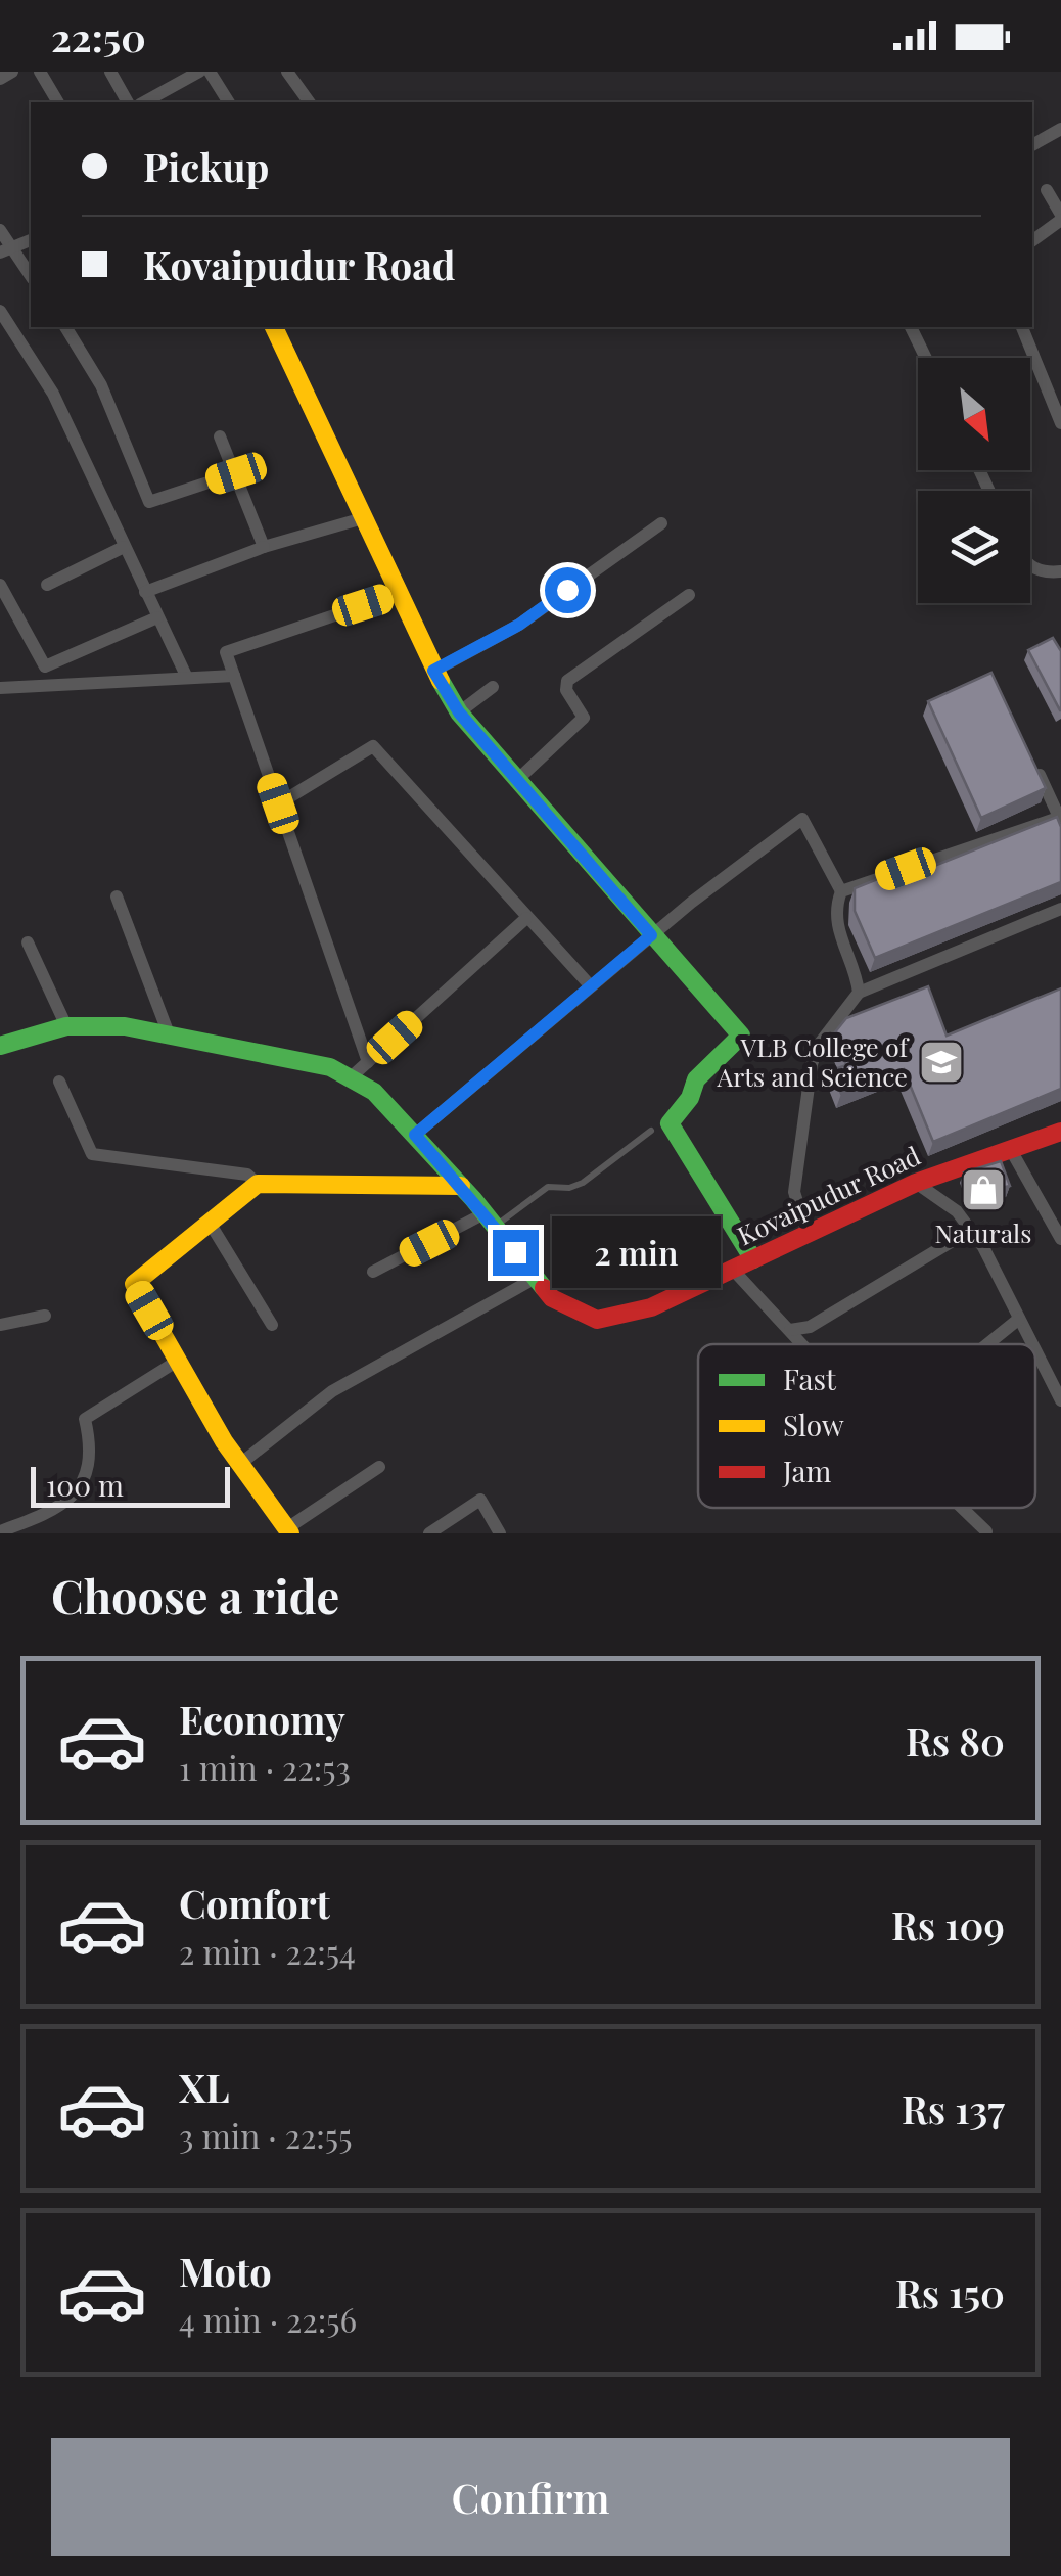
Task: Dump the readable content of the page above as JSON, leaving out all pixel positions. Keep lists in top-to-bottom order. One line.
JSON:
{"streets":{"street":["Kovaipudur Road"]},"places":{"school or university":["VLB College of Arts and Science"],"shop":["Naturals"]},"legend":["Fast","Slow","Jam"],"scale_bar":"100 m","north":"bottom right","page":{"status":"22:50","banner":["Pickup","Kovaipudur Road"],"bubble":"2 min","scale":"100 m","heading":"Choose a ride","list":[{"name":"Economy","note":"1 min · 22:53","value":"Rs 80"},{"name":"Comfort","note":"2 min · 22:54","value":"Rs 109"},{"name":"XL","note":"3 min · 22:55","value":"Rs 137"},{"name":"Moto","note":"4 min · 22:56","value":"Rs 150"}],"buttons":"Confirm"}}
